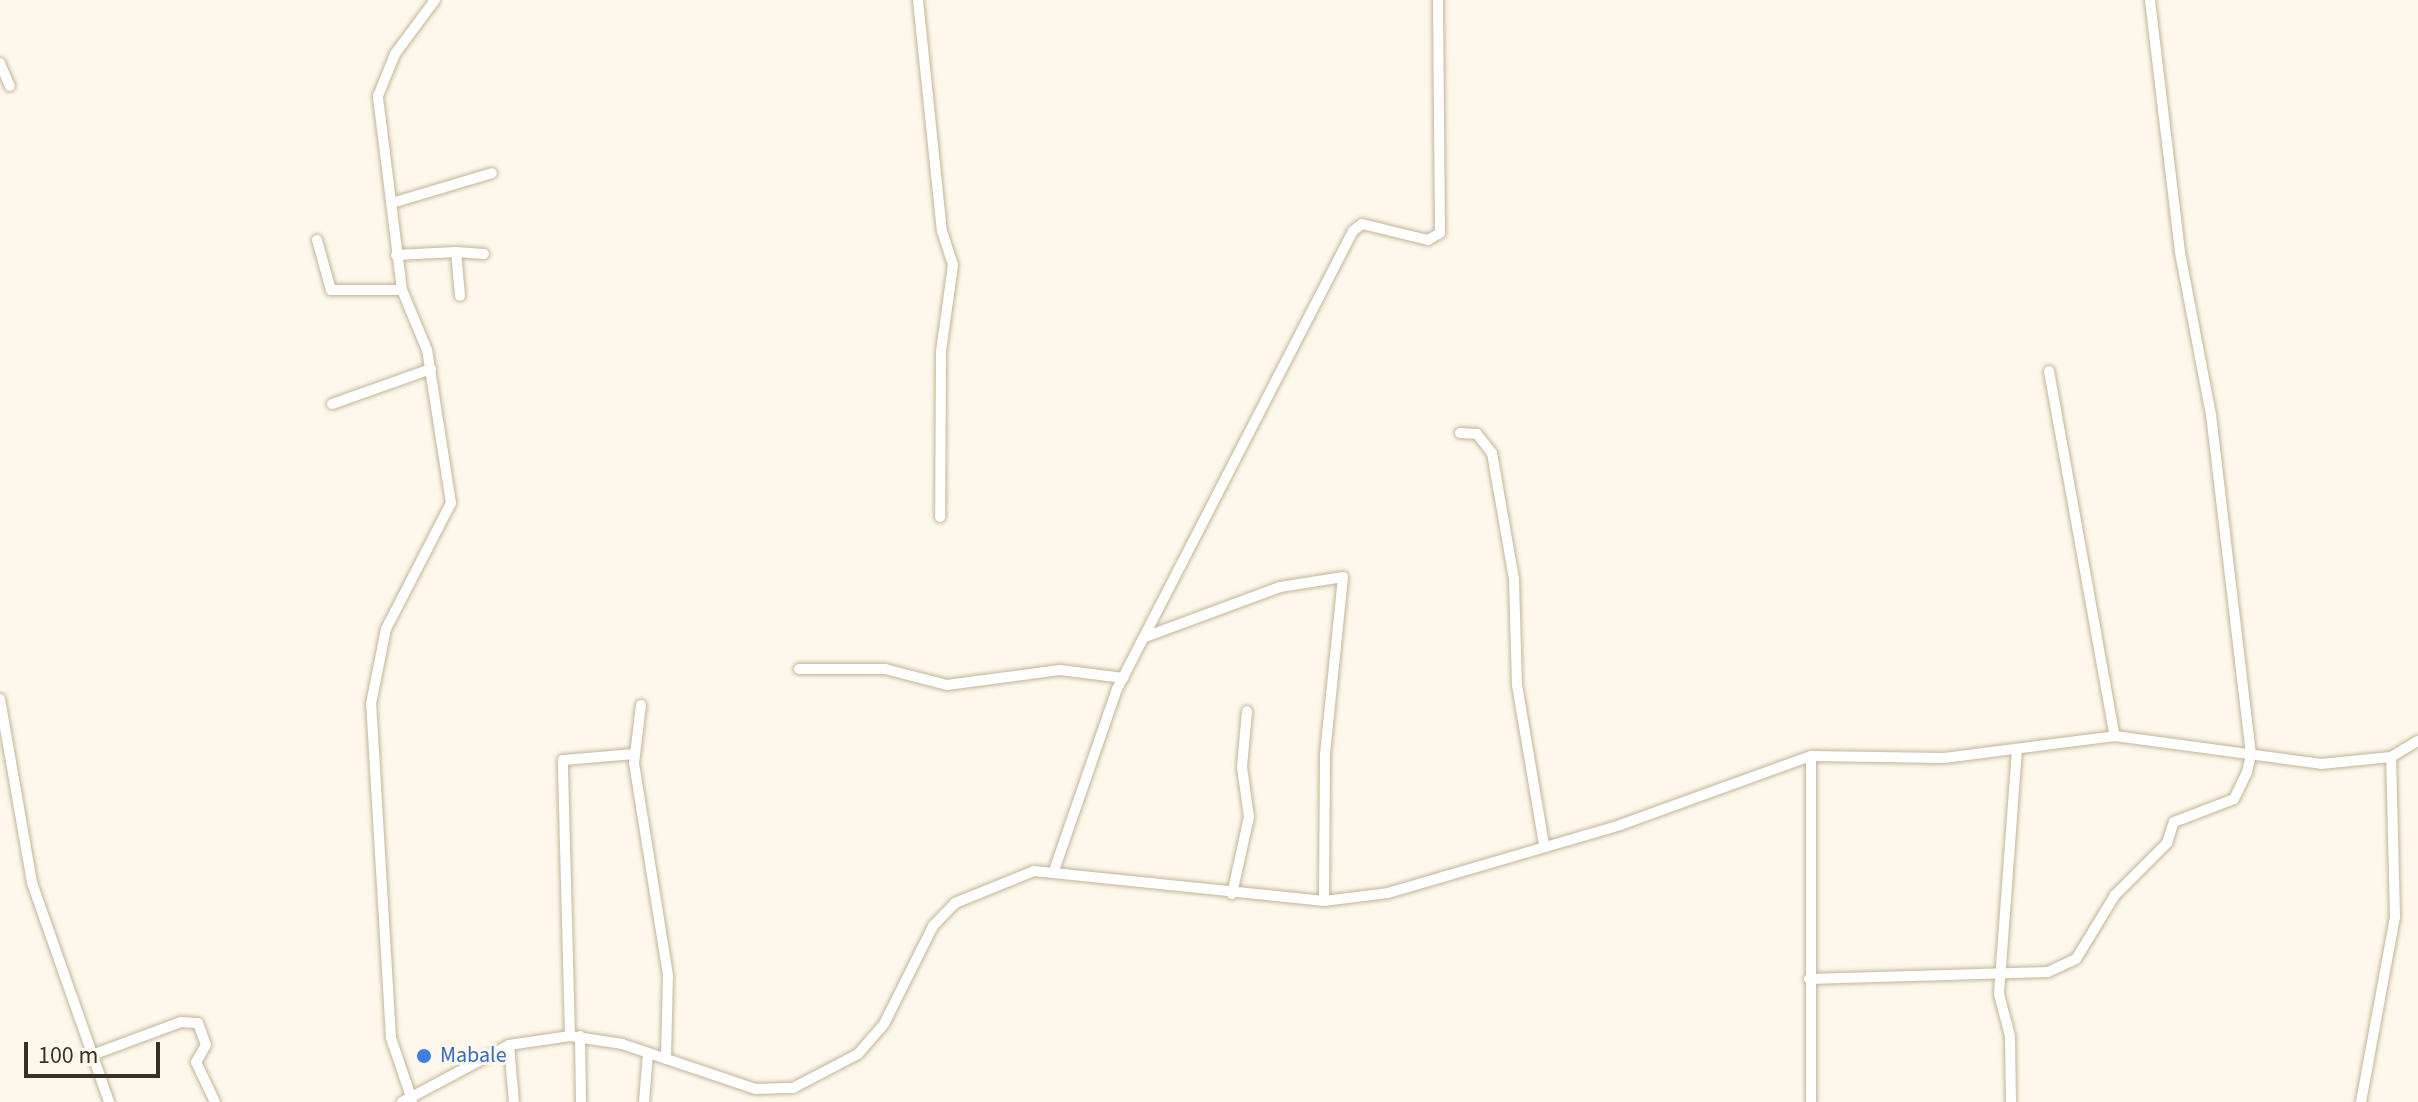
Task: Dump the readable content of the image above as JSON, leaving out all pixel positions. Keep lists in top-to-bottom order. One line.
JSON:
{"places":["Mabale"],"scale_bar":"100 m"}
